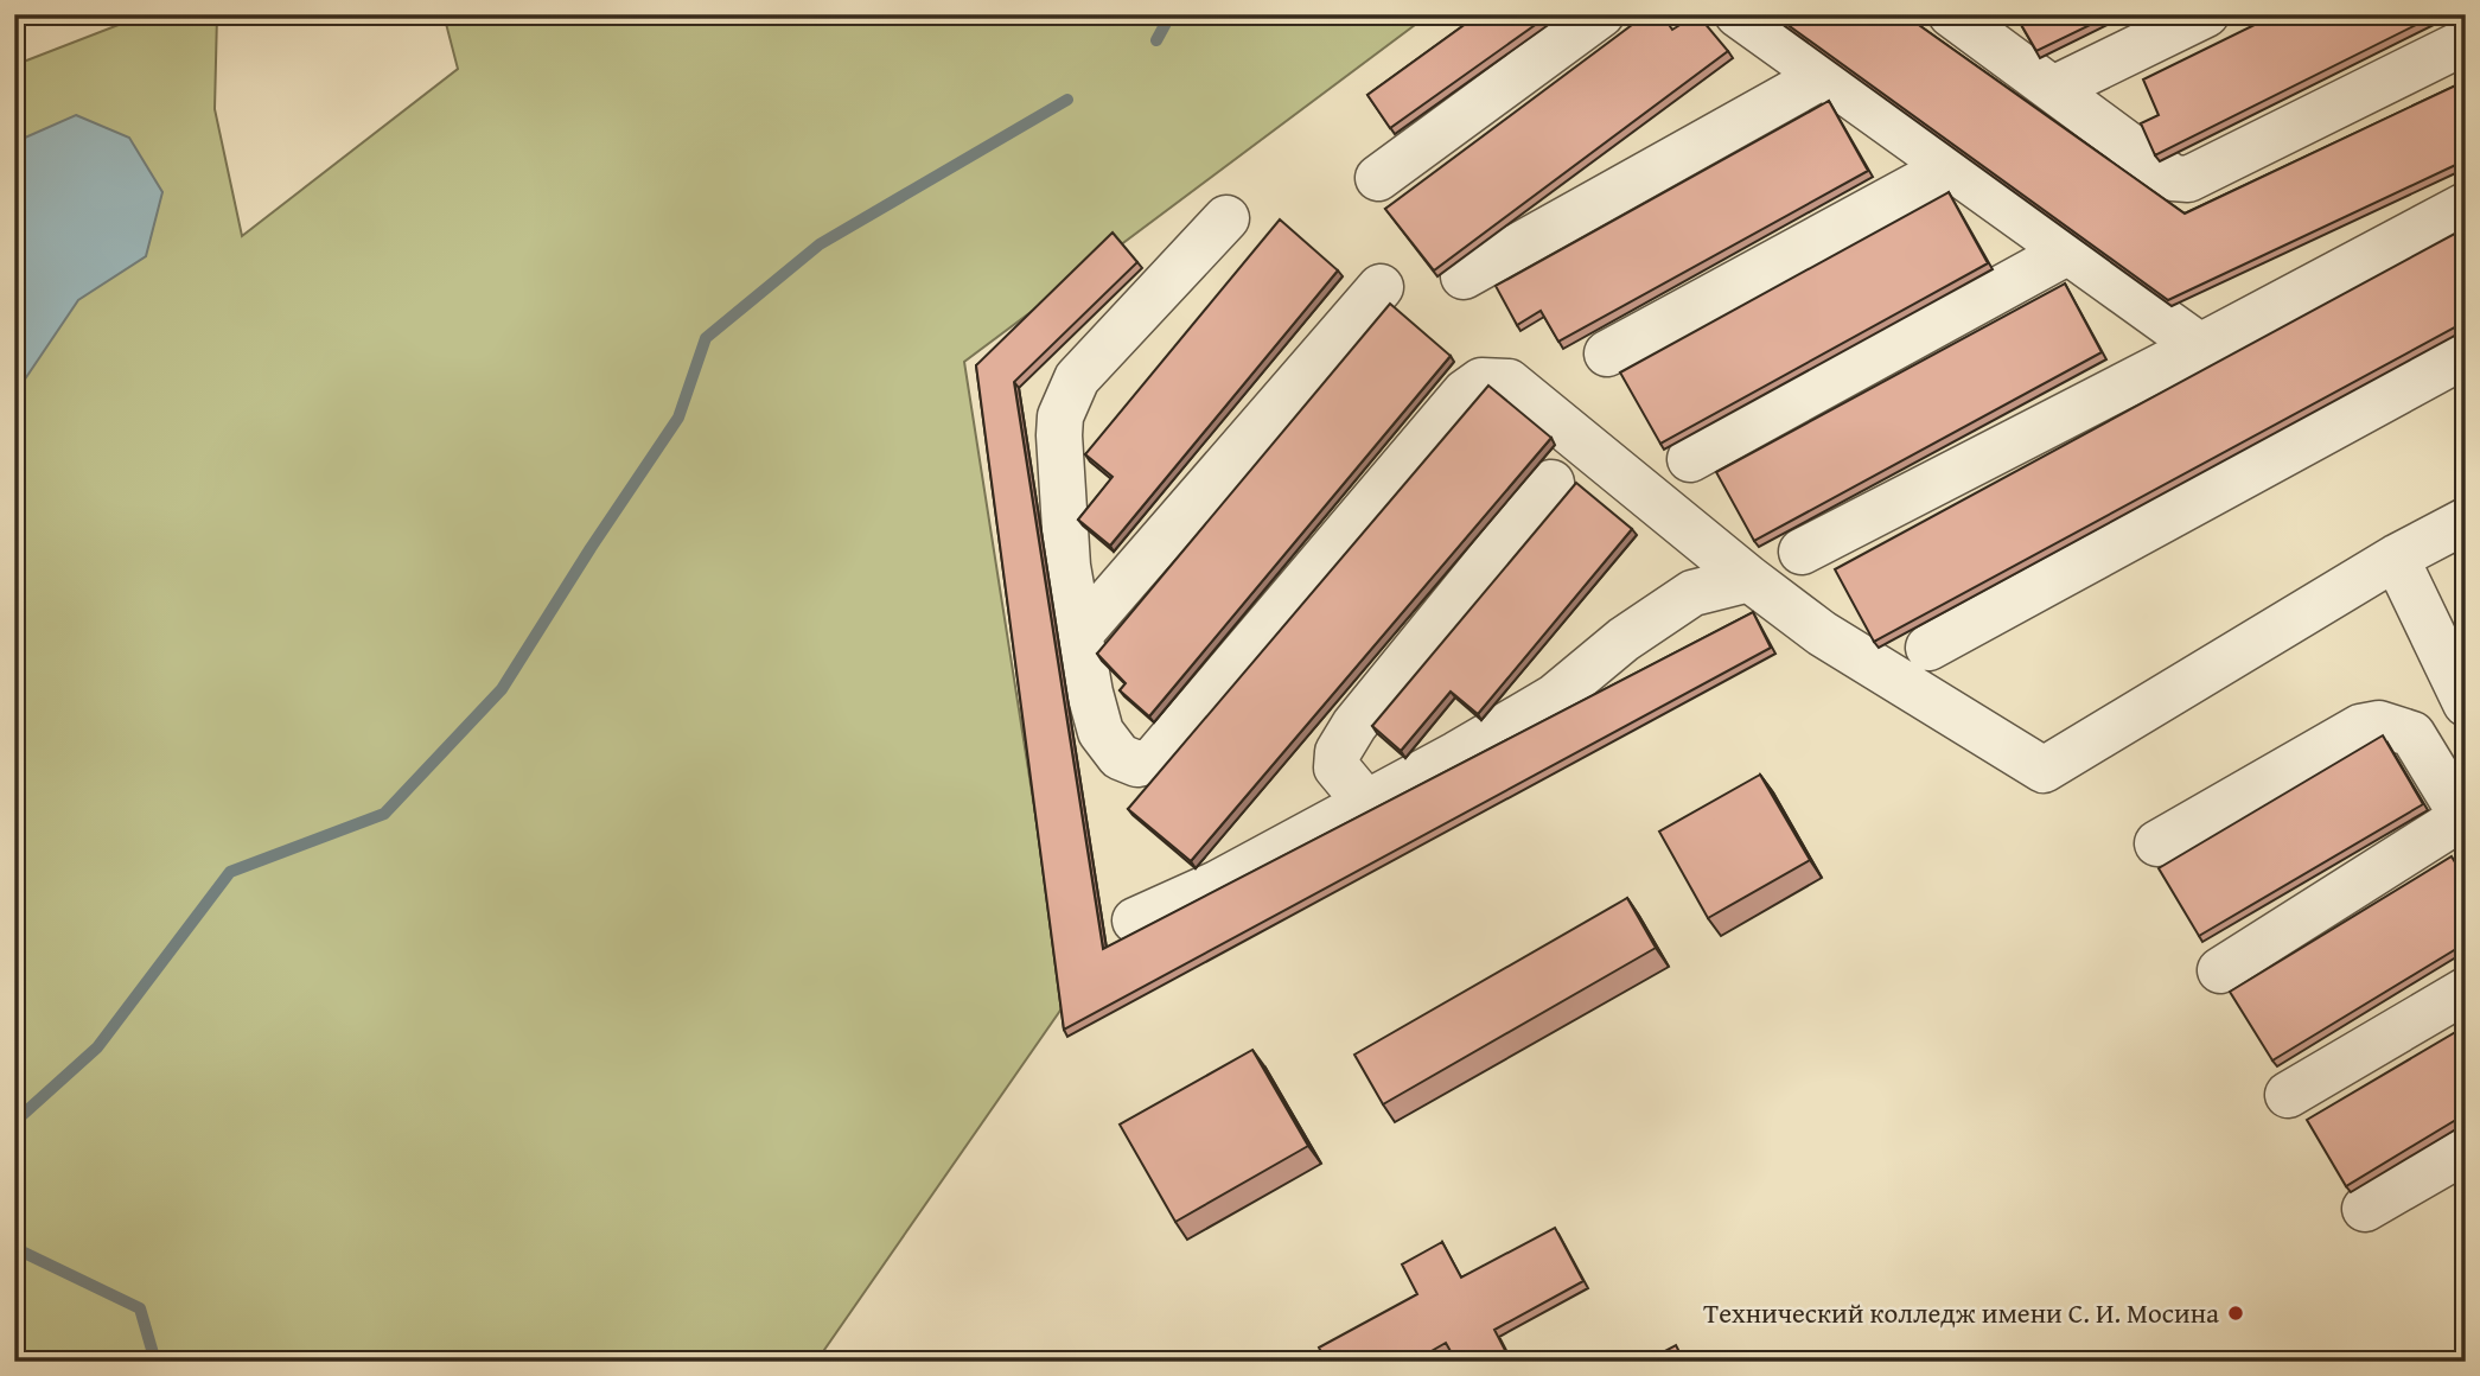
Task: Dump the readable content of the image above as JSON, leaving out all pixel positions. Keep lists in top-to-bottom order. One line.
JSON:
{"places":["Технический колледж имени С. И. Мосина"]}
